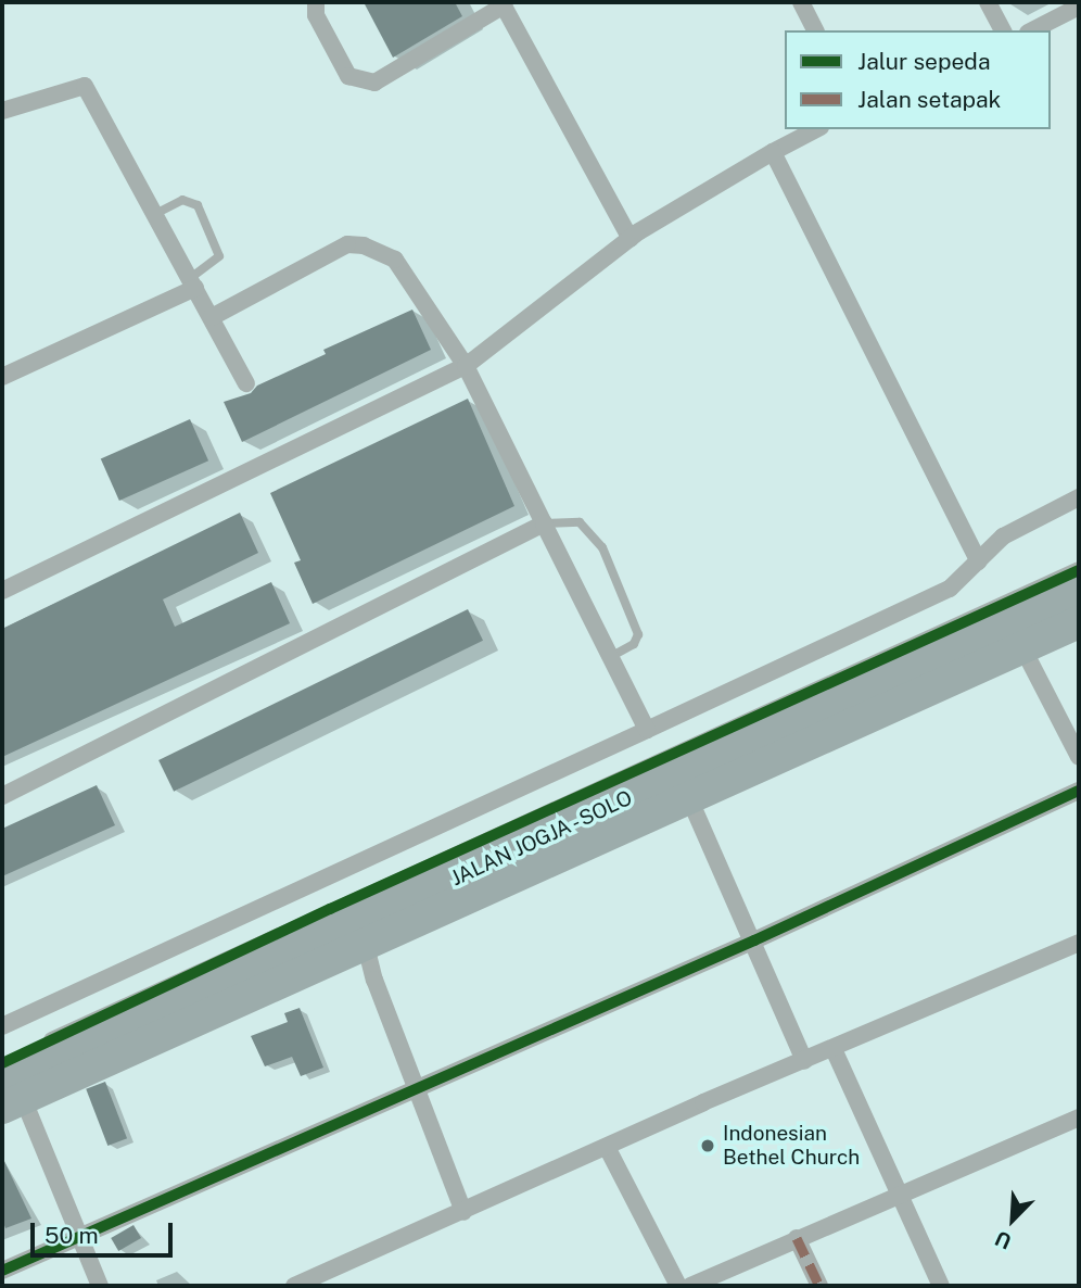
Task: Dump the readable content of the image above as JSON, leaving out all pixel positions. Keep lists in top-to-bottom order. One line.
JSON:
{"streets":{"highway":["JALAN JOGJA - SOLO"]},"places":["Indonesian Bethel Church"],"legend":["Jalur sepeda","Jalan setapak"],"scale_bar":"50 m","north":"bottom left"}
